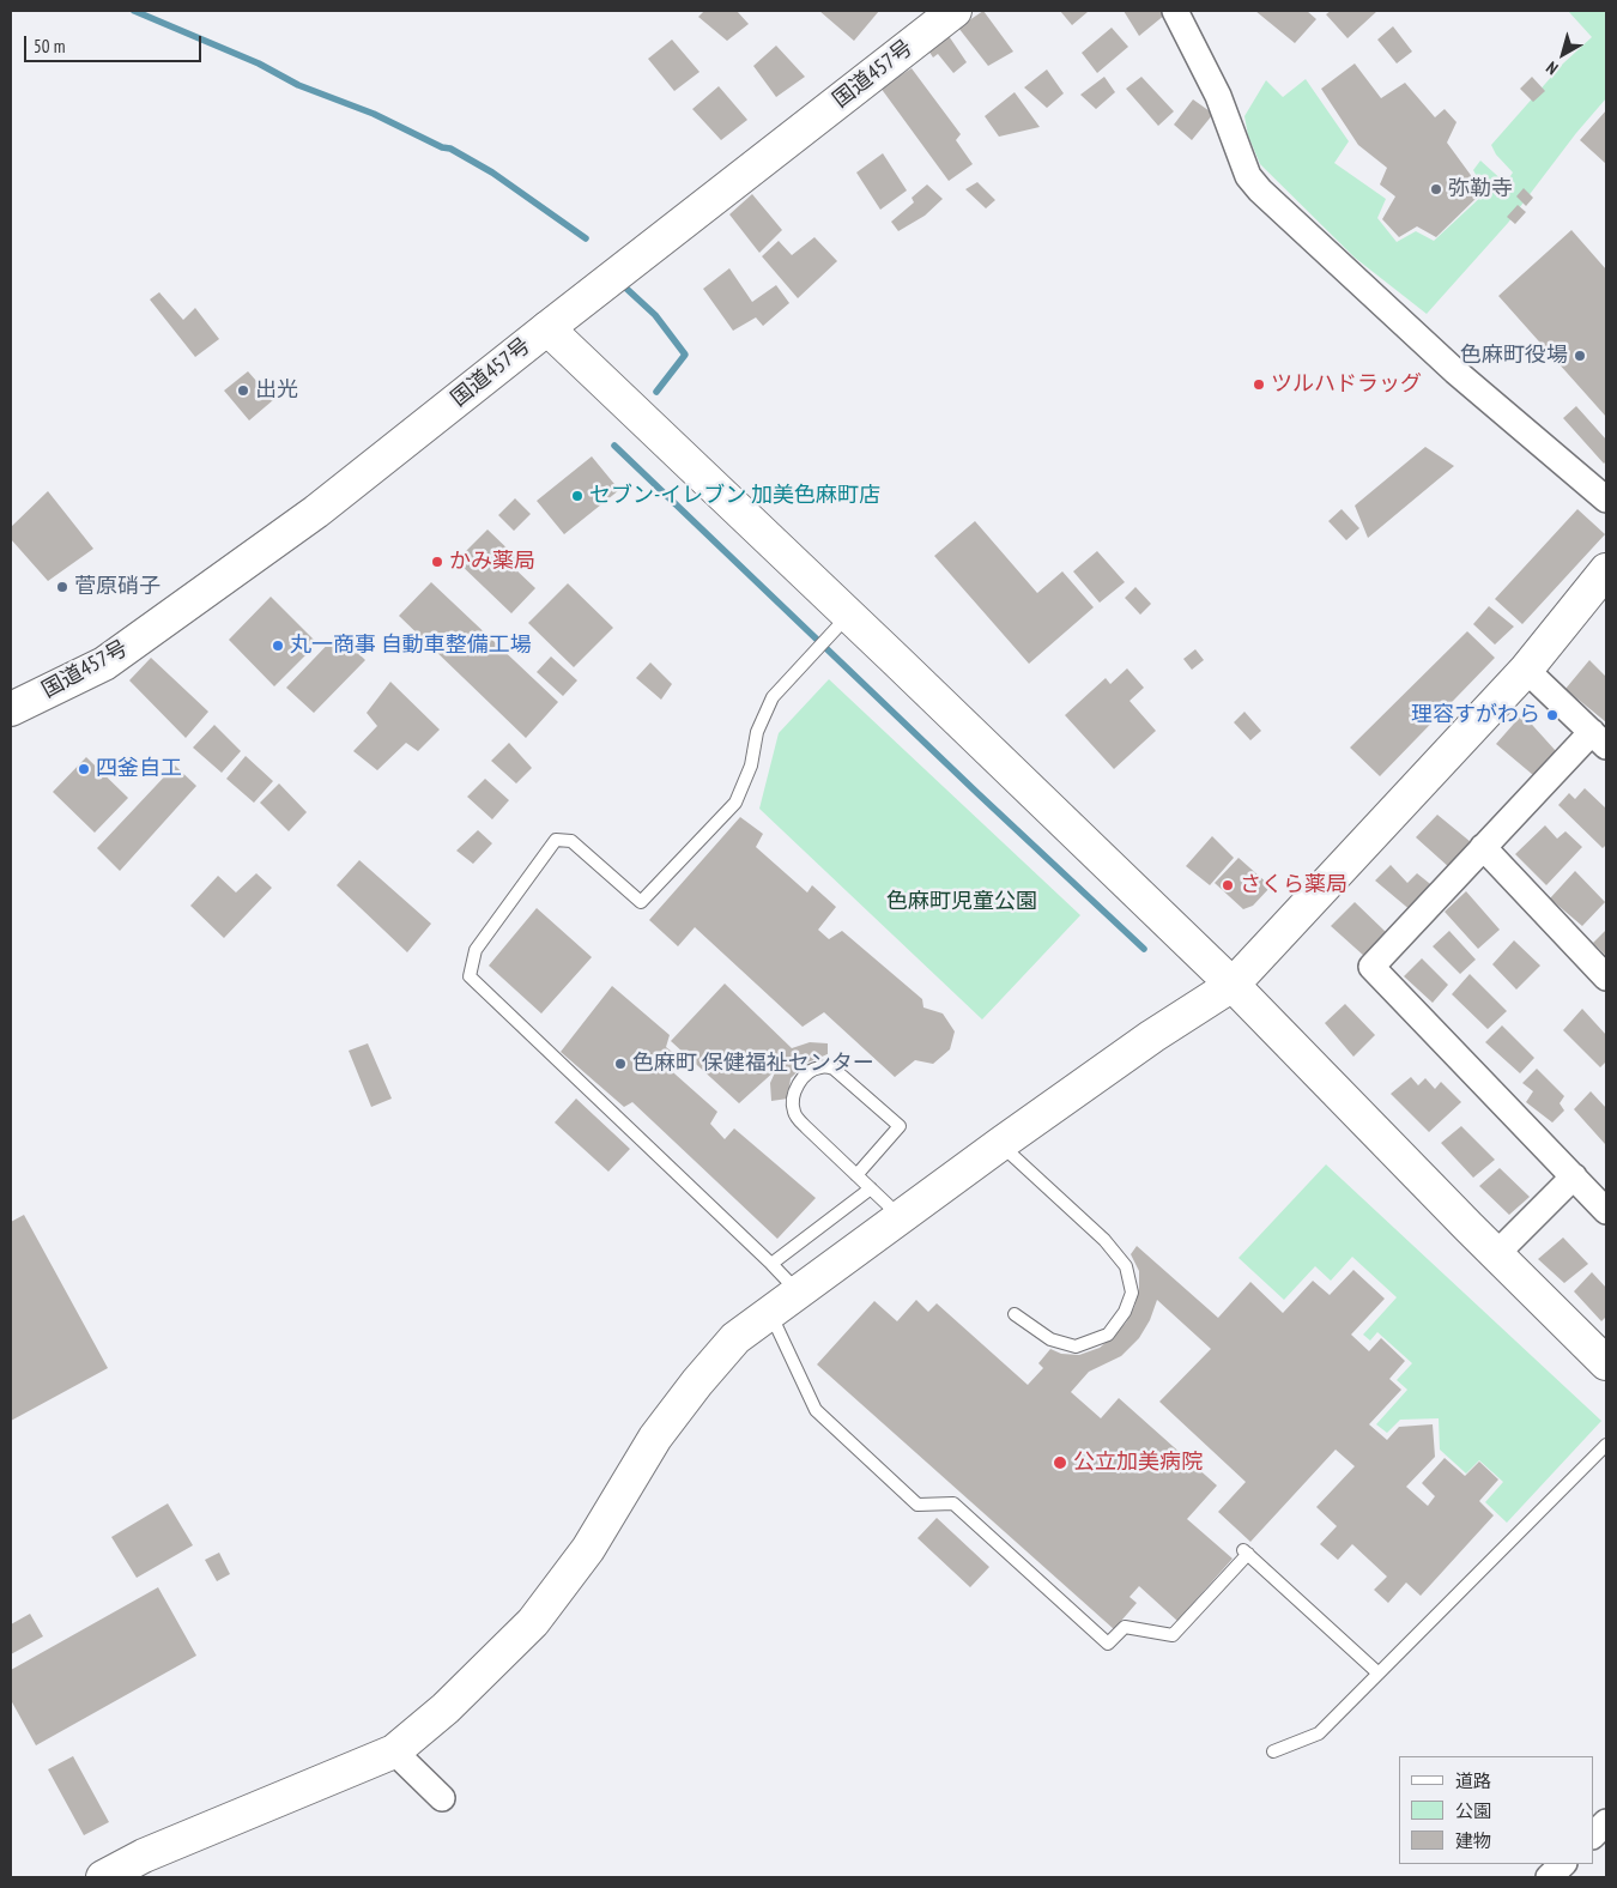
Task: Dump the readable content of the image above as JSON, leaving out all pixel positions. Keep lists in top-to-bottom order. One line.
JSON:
{"streets":{"main road":["国道457号"]},"parks":["色麻町児童公園"],"places":["弥勒寺","色麻町役場","ツルハドラッグ","出光","セブン-イレブン 加美色麻町店","かみ薬局","菅原硝子","丸一商事 自動車整備工場","理容すがわら","四釜自工","さくら薬局","色麻町 保健福祉センター","公立加美病院"],"legend":["道路","公園","建物"],"scale_bar":"50 m","north":"bottom left"}
